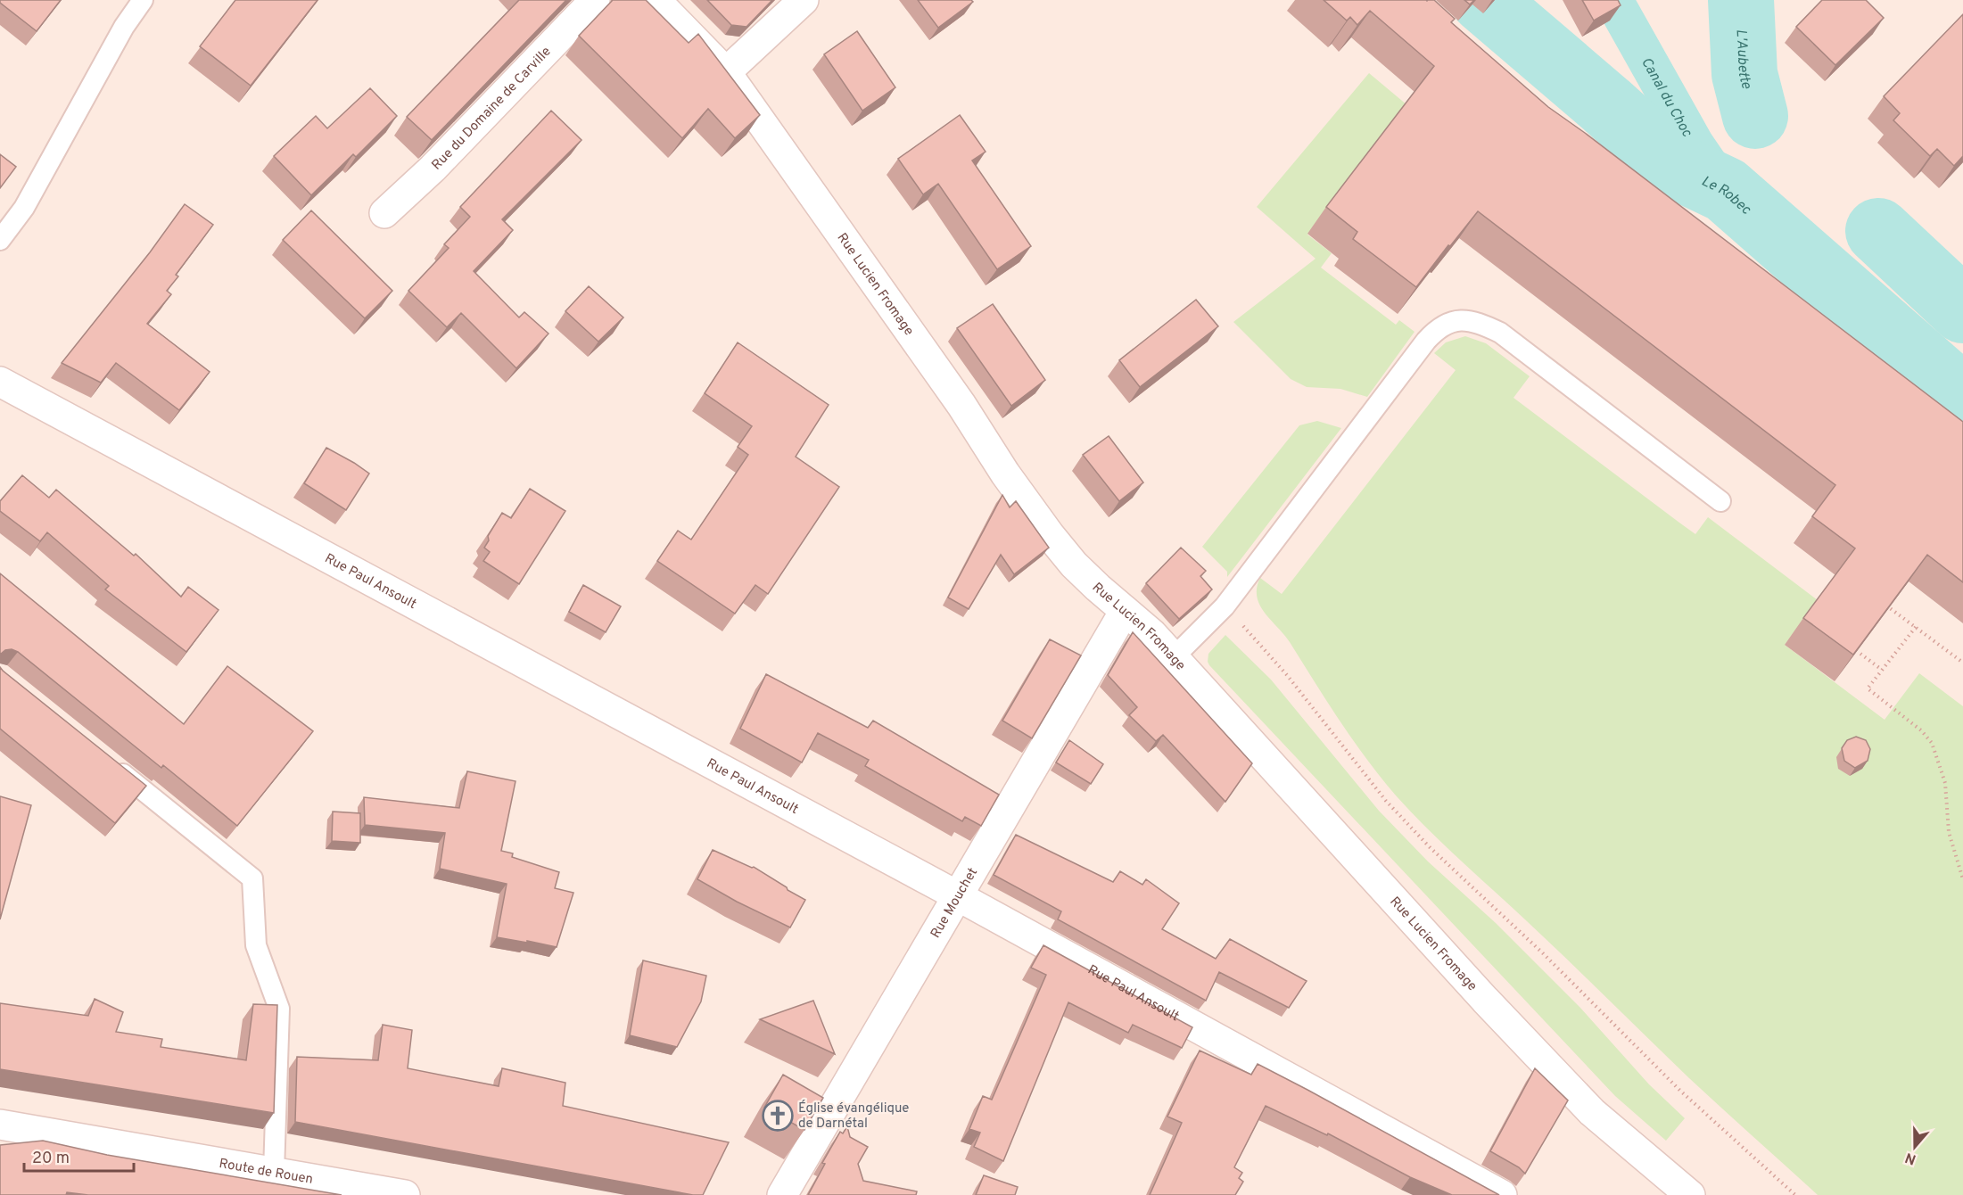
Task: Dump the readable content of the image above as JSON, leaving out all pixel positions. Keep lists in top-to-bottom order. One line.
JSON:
{"streets":{"street":["Rue du Domaine de Carville","Rue Lucien Fromage","Rue Paul Ansoult","Rue Mouchet","Route de Rouen"]},"crossings":[["Rue Lucien Fromage","Rue Mouchet"],["Rue Paul Ansoult","Rue Mouchet"]],"water":["L'Aubette","Canal du Choc","Le Robec"],"places":{"church":["Église évangélique de Darnétal"]},"scale_bar":"20 m","north":"bottom"}
